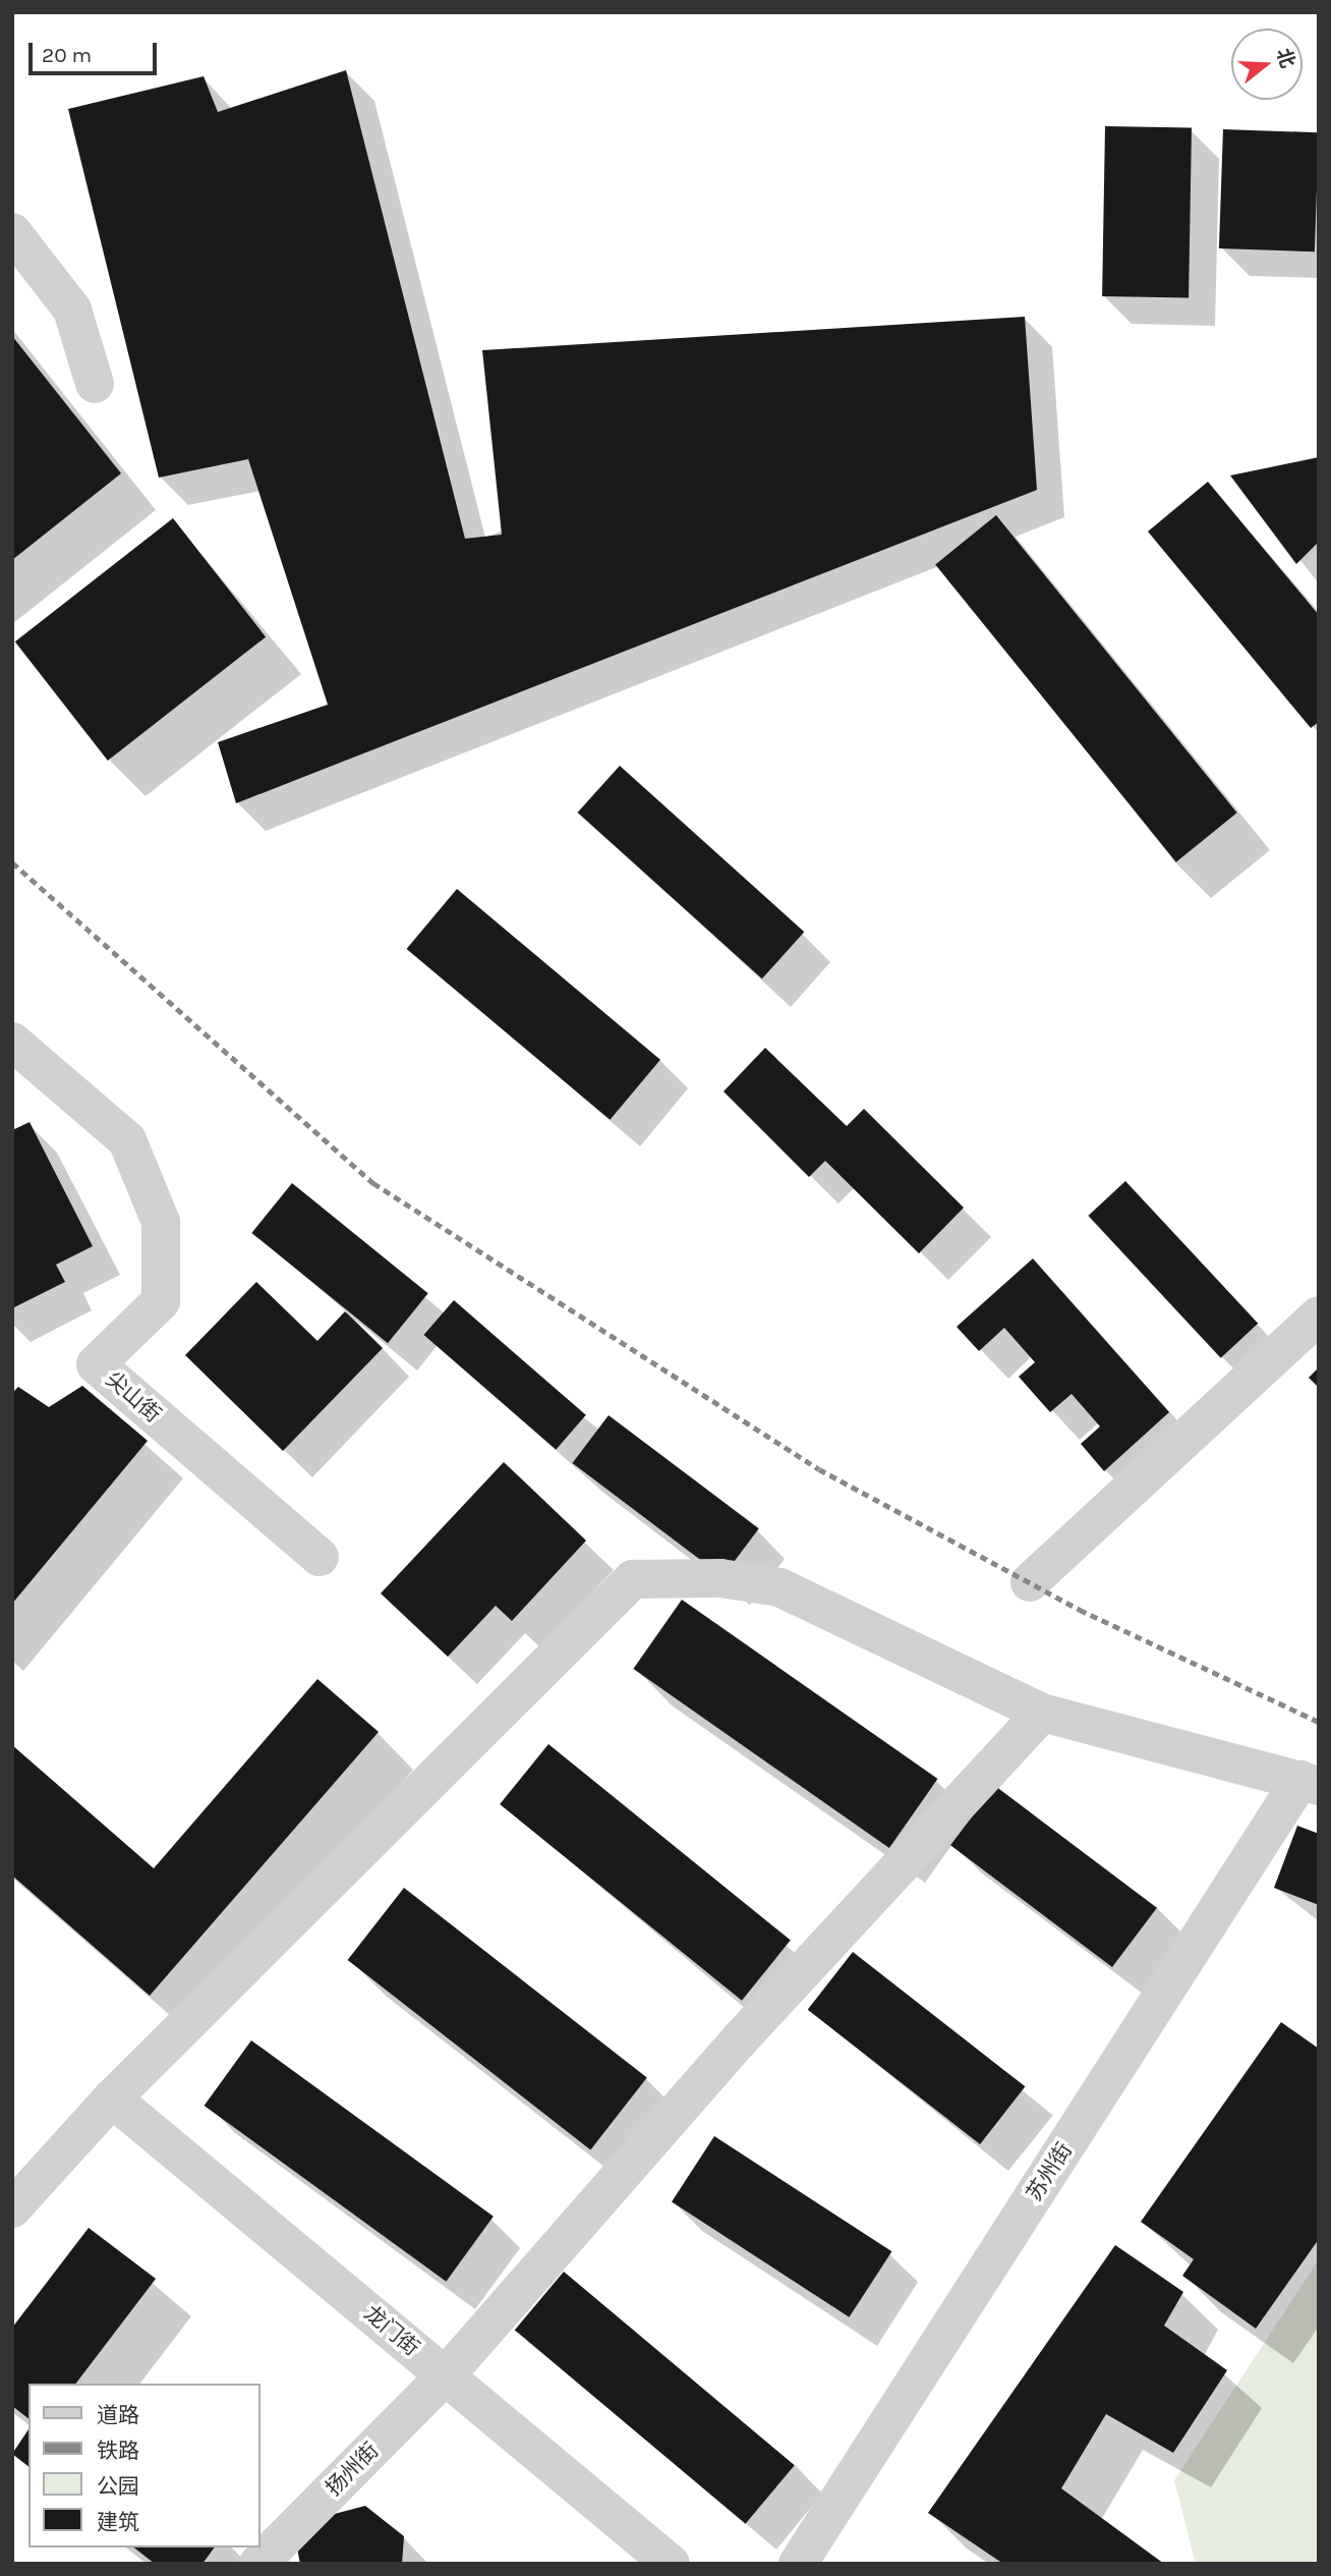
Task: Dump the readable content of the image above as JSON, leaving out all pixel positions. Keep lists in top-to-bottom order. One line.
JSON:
{"streets":{"street":["尖山街","苏州街","龙门街","扬州街"]},"crossings":[["龙门街","扬州街"]],"legend":["道路","铁路","公园","建筑"],"scale_bar":"20 m","north":"right"}
